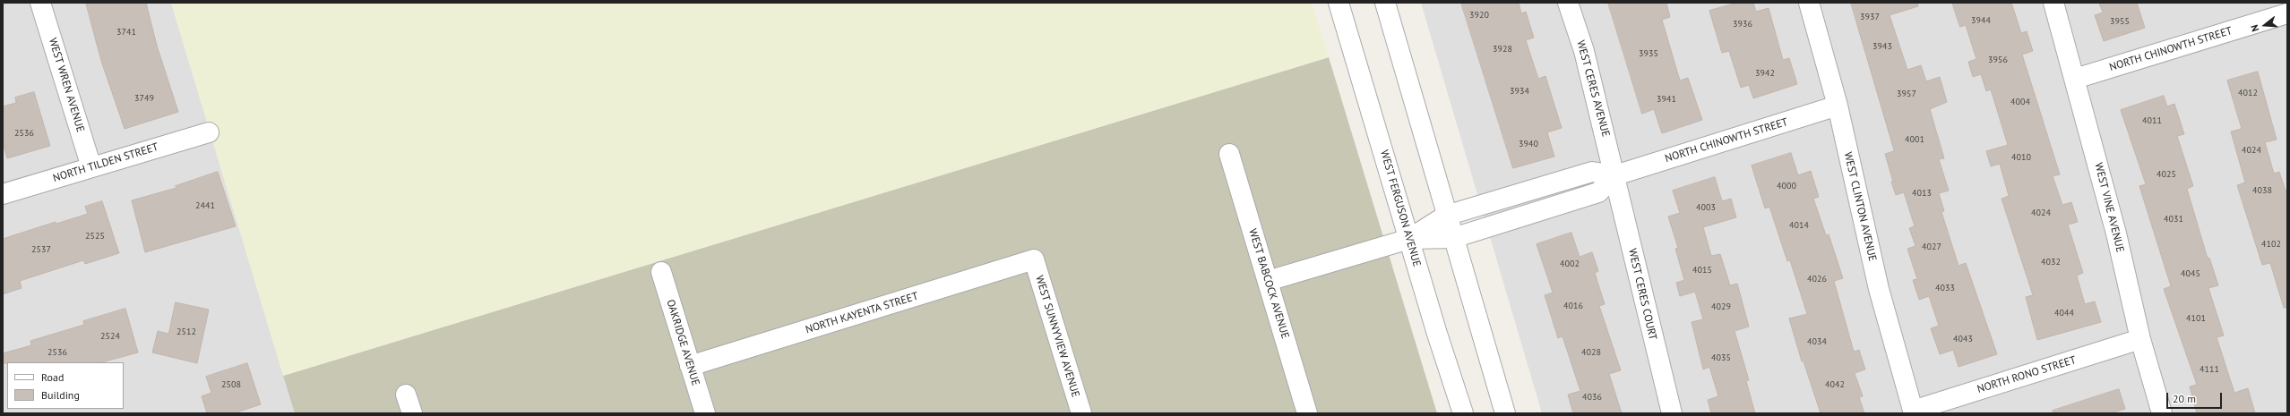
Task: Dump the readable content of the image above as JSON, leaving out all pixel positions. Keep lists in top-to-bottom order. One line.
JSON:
{"streets":{"street":["NORTH CHINOWTH STREET","WEST WREN AVENUE","WEST CERES AVENUE","NORTH TILDEN STREET","WEST CLINTON AVENUE","WEST VINE AVENUE","WEST FERGUSON AVENUE","WEST BABCOCK AVENUE","WEST CERES COURT","NORTH KAYENTA STREET","WEST SUNNYVIEW AVENUE","OAKRIDGE AVENUE","NORTH RONO STREET"]},"crossings":[["NORTH CHINOWTH STREET","WEST CERES AVENUE"],["NORTH CHINOWTH STREET","WEST CLINTON AVENUE"],["NORTH CHINOWTH STREET","WEST VINE AVENUE"],["NORTH CHINOWTH STREET","WEST FERGUSON AVENUE"],["NORTH CHINOWTH STREET","WEST BABCOCK AVENUE"],["NORTH CHINOWTH STREET","WEST CERES COURT"],["WEST WREN AVENUE","NORTH TILDEN STREET"],["WEST CERES AVENUE","WEST CERES COURT"],["WEST CLINTON AVENUE","NORTH RONO STREET"],["WEST VINE AVENUE","NORTH RONO STREET"],["NORTH KAYENTA STREET","WEST SUNNYVIEW AVENUE"],["NORTH KAYENTA STREET","OAKRIDGE AVENUE"]],"house_numbers":["3920","3937","3944","3955","3936","3741","3943","3928","3935","3956","3942","3934","4012","3957","3749","3941","4004","4011","2536","4001","3940","4024","4010","4025","4000","4038","4013","2441","4003","4024","4031","4014","2525","4102","4027","2537","4032","4002","4015","4045","4026","4033","4016","4029","4044","4101","2512","2524","4043","4034","2536","4028","4035","4111","2508","4042","4036"],"legend":["Road","Building"],"scale_bar":"20 m","north":"left"}
